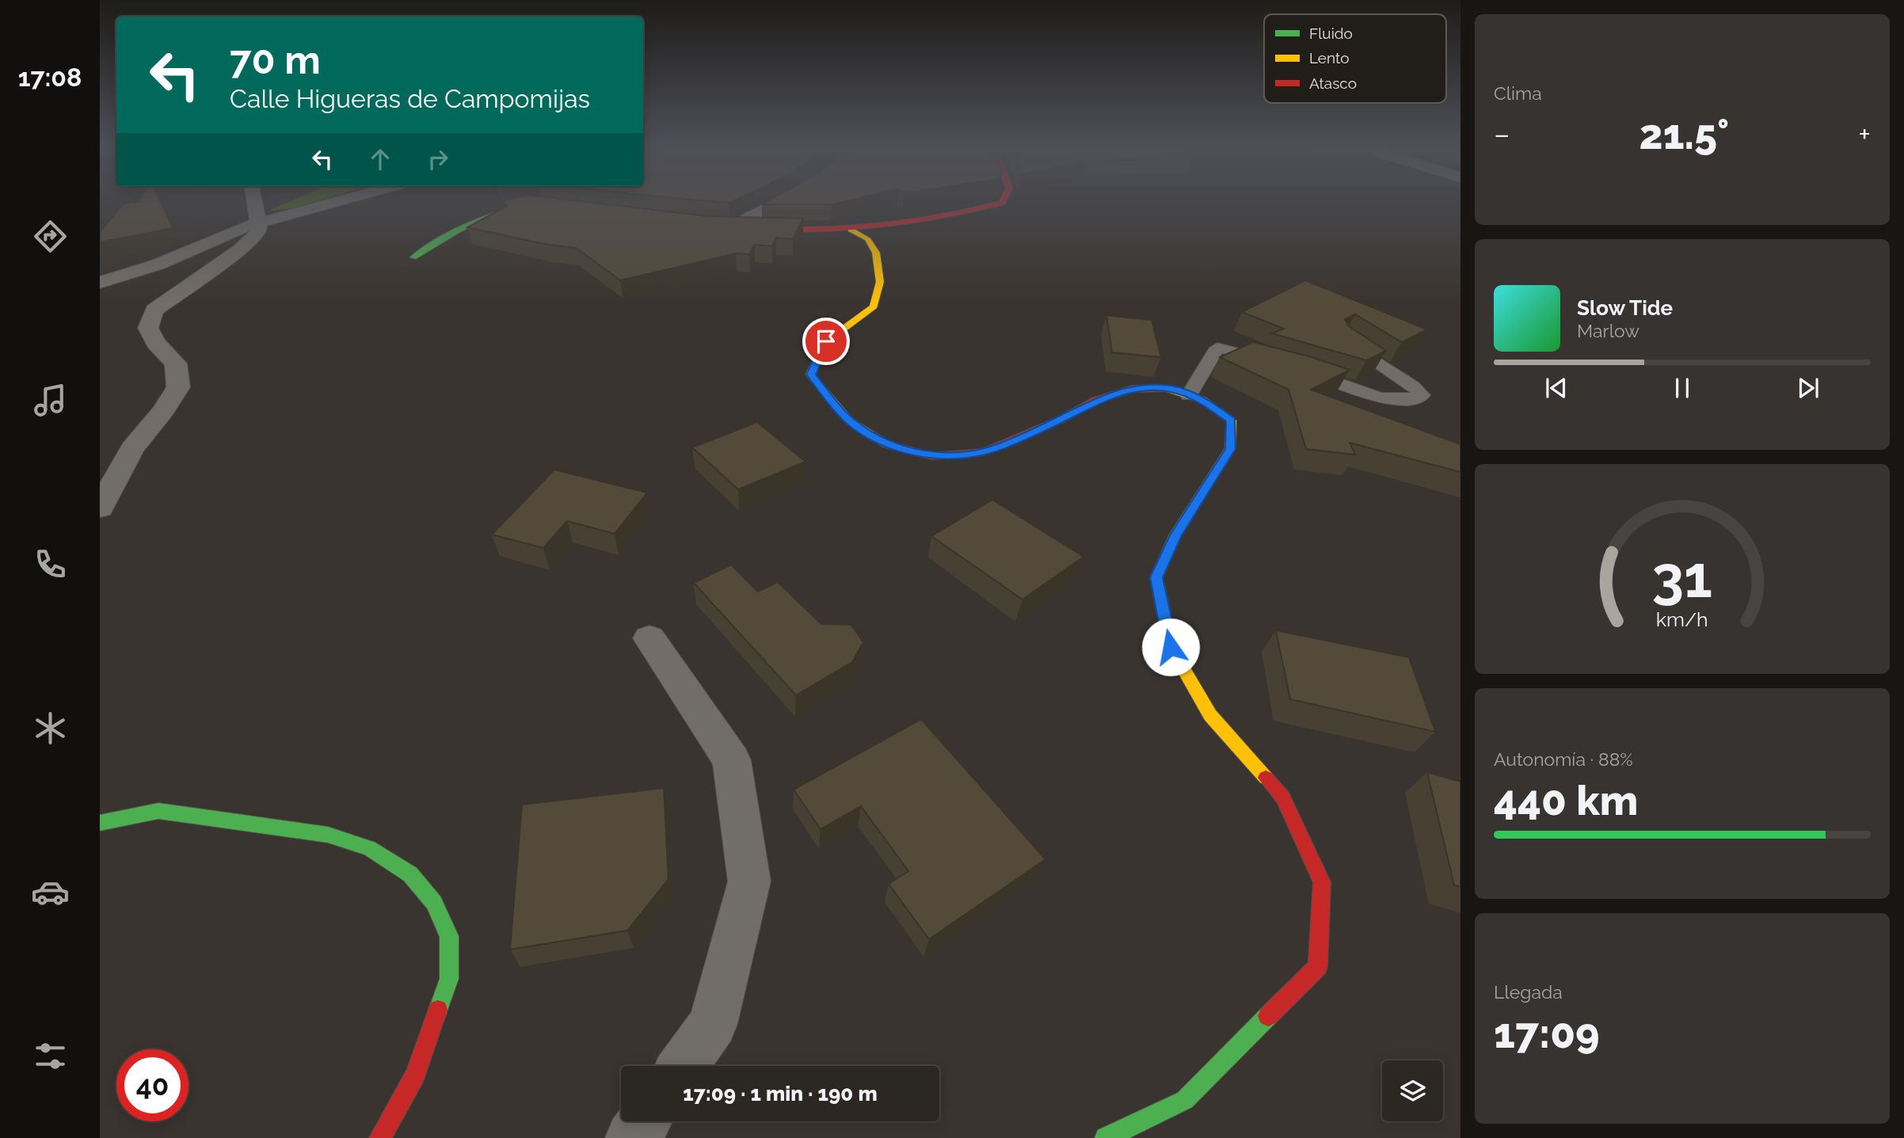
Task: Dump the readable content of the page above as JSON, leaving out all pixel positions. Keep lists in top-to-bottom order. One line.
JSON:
{"legend":["Fluido","Lento","Atasco"],"page":{"tabs":"17:08","tile":["Clima",["Autonomía · 88%","440 km"],["Llegada","17:09"]],"turn":["70 m","Calle Higueras de Campomijas"],"heat":["−","21.5°","+"],"song":["Slow Tide","Marlow"],"limit":"40","trip":"17:09 · 1 min · 190 m","gauge":["31","km/h"]}}
